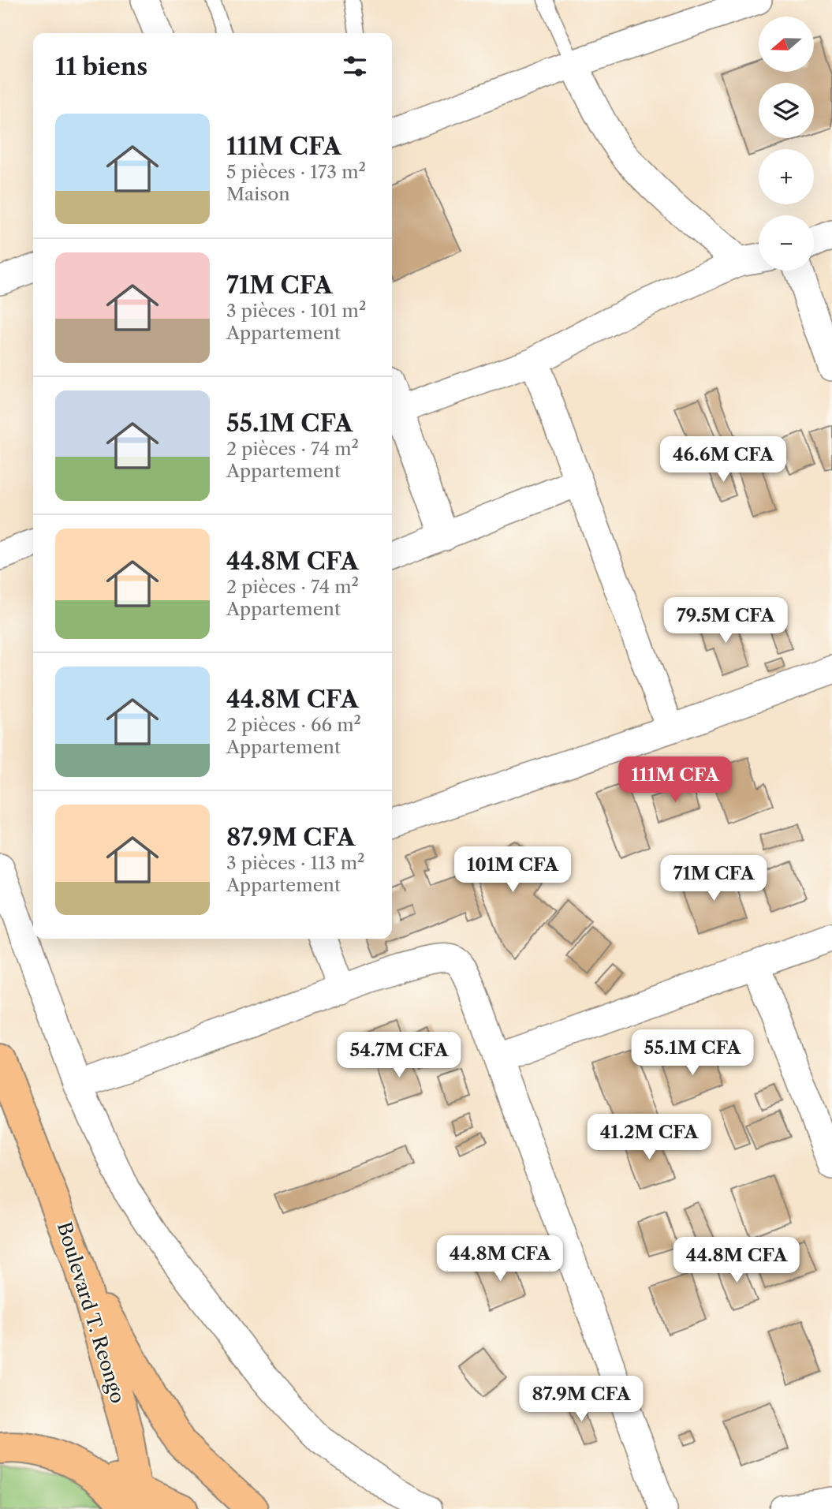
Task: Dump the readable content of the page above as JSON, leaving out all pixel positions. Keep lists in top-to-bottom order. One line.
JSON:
{"streets":{"main road":["Boulevard T. Reongo"]},"north":"left","page":{"map_buttons":["+","−"],"heading":"11 biens","list":[{"name":"111M CFA","note":"5 pièces · 173 m² · Maison"},{"name":"71M CFA","note":"3 pièces · 101 m² · Appartement"},{"name":"55.1M CFA","note":"2 pièces · 74 m² · Appartement"},{"name":"44.8M CFA","note":"2 pièces · 74 m² · Appartement"},{"name":"44.8M CFA","note":"2 pièces · 66 m² · Appartement"},{"name":"87.9M CFA","note":"3 pièces · 113 m² · Appartement"}],"price":["46.6M CFA","79.5M CFA","111M CFA","101M CFA","71M CFA","55.1M CFA","54.7M CFA","41.2M CFA","44.8M CFA","44.8M CFA","87.9M CFA"]}}
